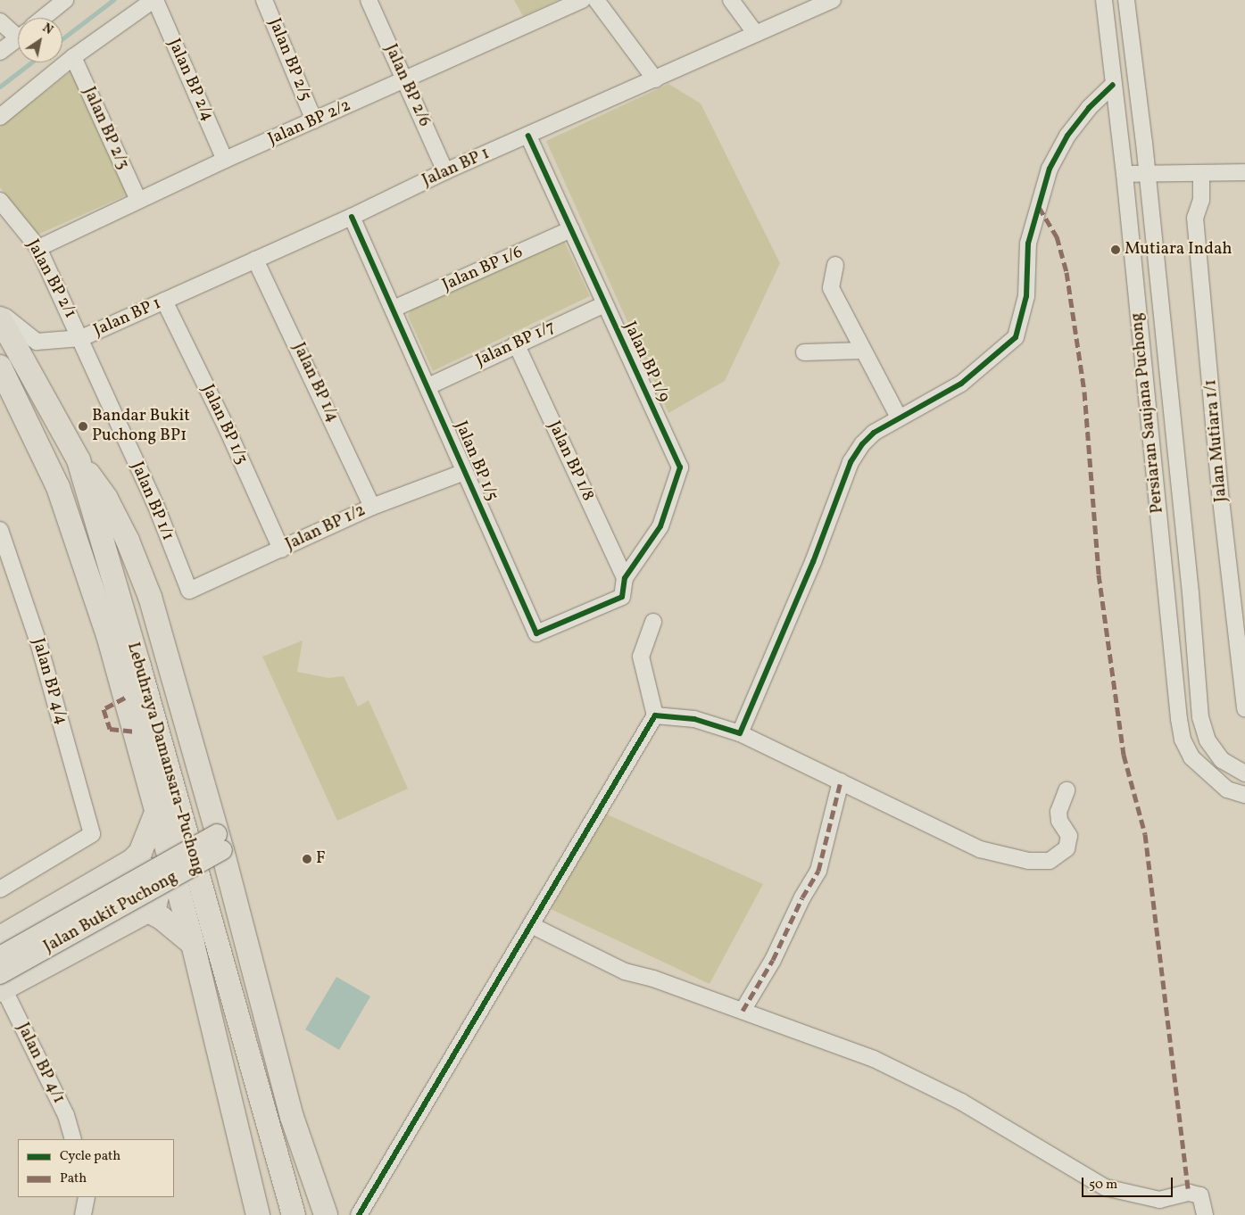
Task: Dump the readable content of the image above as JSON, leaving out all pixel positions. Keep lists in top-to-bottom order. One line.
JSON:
{"streets":{"highway":["Lebuhraya Damansara–Puchong"],"main road":["Jalan Bukit Puchong"],"street":["Jalan BP 2/5","Jalan BP 2/4","Jalan BP 2/6","Jalan BP 2/2","Jalan BP 2/3","Jalan BP 1","Jalan BP 1/6","Jalan BP 2/1","Jalan BP 1/7","Jalan BP 1/9","Jalan BP 1/4","Persiaran Saujana Puchong","Jalan BP 1/3","Jalan Mutiara 1/1","Jalan BP 1/5","Jalan BP 1/8","Jalan BP 1/1","Jalan BP 1/2","Jalan BP 4/4","Jalan BP 4/1"]},"crossings":[["Jalan BP 2/5","Jalan BP 2/2"],["Jalan BP 2/4","Jalan BP 2/2"],["Jalan BP 2/6","Jalan BP 2/2"],["Jalan BP 2/6","Jalan BP 1"],["Jalan BP 2/2","Jalan BP 2/3"],["Jalan BP 2/2","Jalan BP 2/1"],["Jalan BP 1","Jalan BP 2/1"],["Jalan BP 1","Jalan BP 1/9"],["Jalan BP 1","Jalan BP 1/4"],["Jalan BP 1","Jalan BP 1/3"],["Jalan BP 1","Jalan BP 1/5"],["Jalan BP 1","Jalan BP 1/1"],["Jalan BP 1/6","Jalan BP 1/9"],["Jalan BP 1/6","Jalan BP 1/5"],["Jalan BP 2/1","Jalan BP 1/1"],["Jalan BP 1/7","Jalan BP 1/9"],["Jalan BP 1/7","Jalan BP 1/5"],["Jalan BP 1/7","Jalan BP 1/8"],["Jalan BP 1/9","Jalan BP 1/5"],["Jalan BP 1/9","Jalan BP 1/8"],["Jalan BP 1/4","Jalan BP 1/2"],["Jalan BP 1/3","Jalan BP 1/2"],["Jalan BP 1/5","Jalan BP 1/2"],["Jalan BP 1/1","Jalan BP 1/2"],["Jalan Bukit Puchong","Jalan BP 4/1"]],"places":["Mutiara Indah","Bandar Bukit Puchong BP1","F"],"legend":["Cycle path","Path"],"scale_bar":"50 m","north":"top right"}
